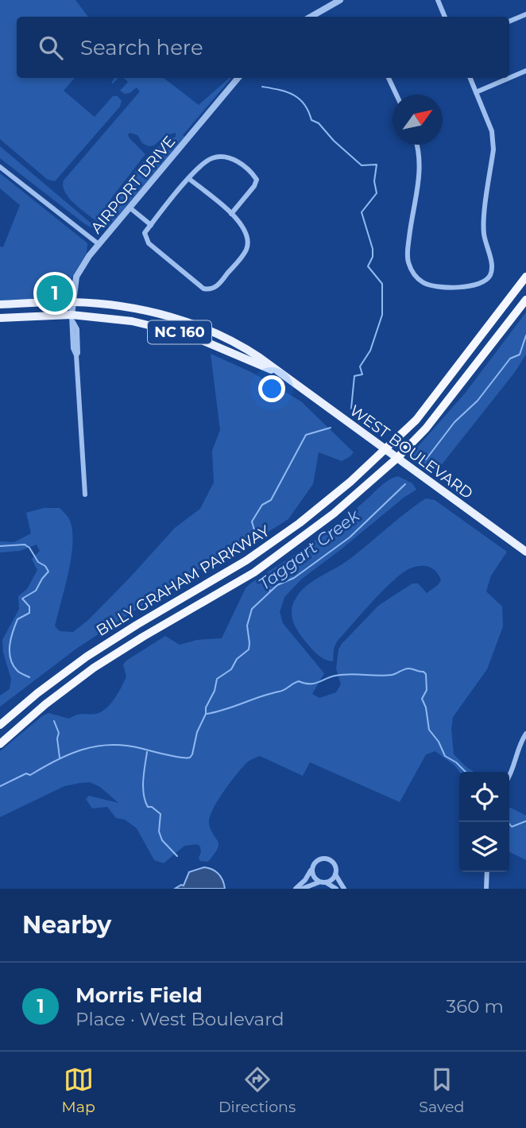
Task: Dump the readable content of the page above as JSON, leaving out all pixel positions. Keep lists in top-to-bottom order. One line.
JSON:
{"streets":{"highway":["BILLY GRAHAM PARKWAY"],"main road":["NC 160","WEST BOULEVARD"],"street":["AIRPORT DRIVE"]},"crossings":[["AIRPORT DRIVE","WEST BOULEVARD"],["WEST BOULEVARD","BILLY GRAHAM PARKWAY"]],"water":["Taggart Creek"],"north":"top right","page":{"search":"Search here","pins":"1","heading":"Nearby","list":[{"mark":"1","name":"Morris Field","note":"Place · West Boulevard","value":"360 m"}],"nav":["Map","Directions","Saved"]}}
